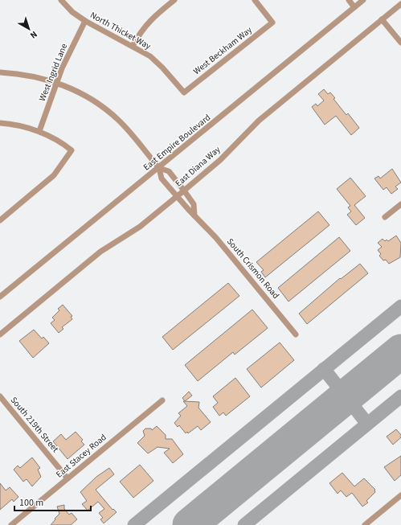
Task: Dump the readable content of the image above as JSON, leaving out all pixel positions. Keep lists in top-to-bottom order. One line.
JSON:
{"streets":{"street":["North Thicket Way","West Beckham Way","West Ingrid Lane","East Empire Boulevard","East Diana Way","South Crismon Road","South 219th Street","East Stacey Road"]},"crossings":[["North Thicket Way","West Beckham Way"],["North Thicket Way","West Ingrid Lane"],["East Empire Boulevard","South Crismon Road"],["East Diana Way","South Crismon Road"],["South 219th Street","East Stacey Road"]],"scale_bar":"100 m","north":"bottom right"}
